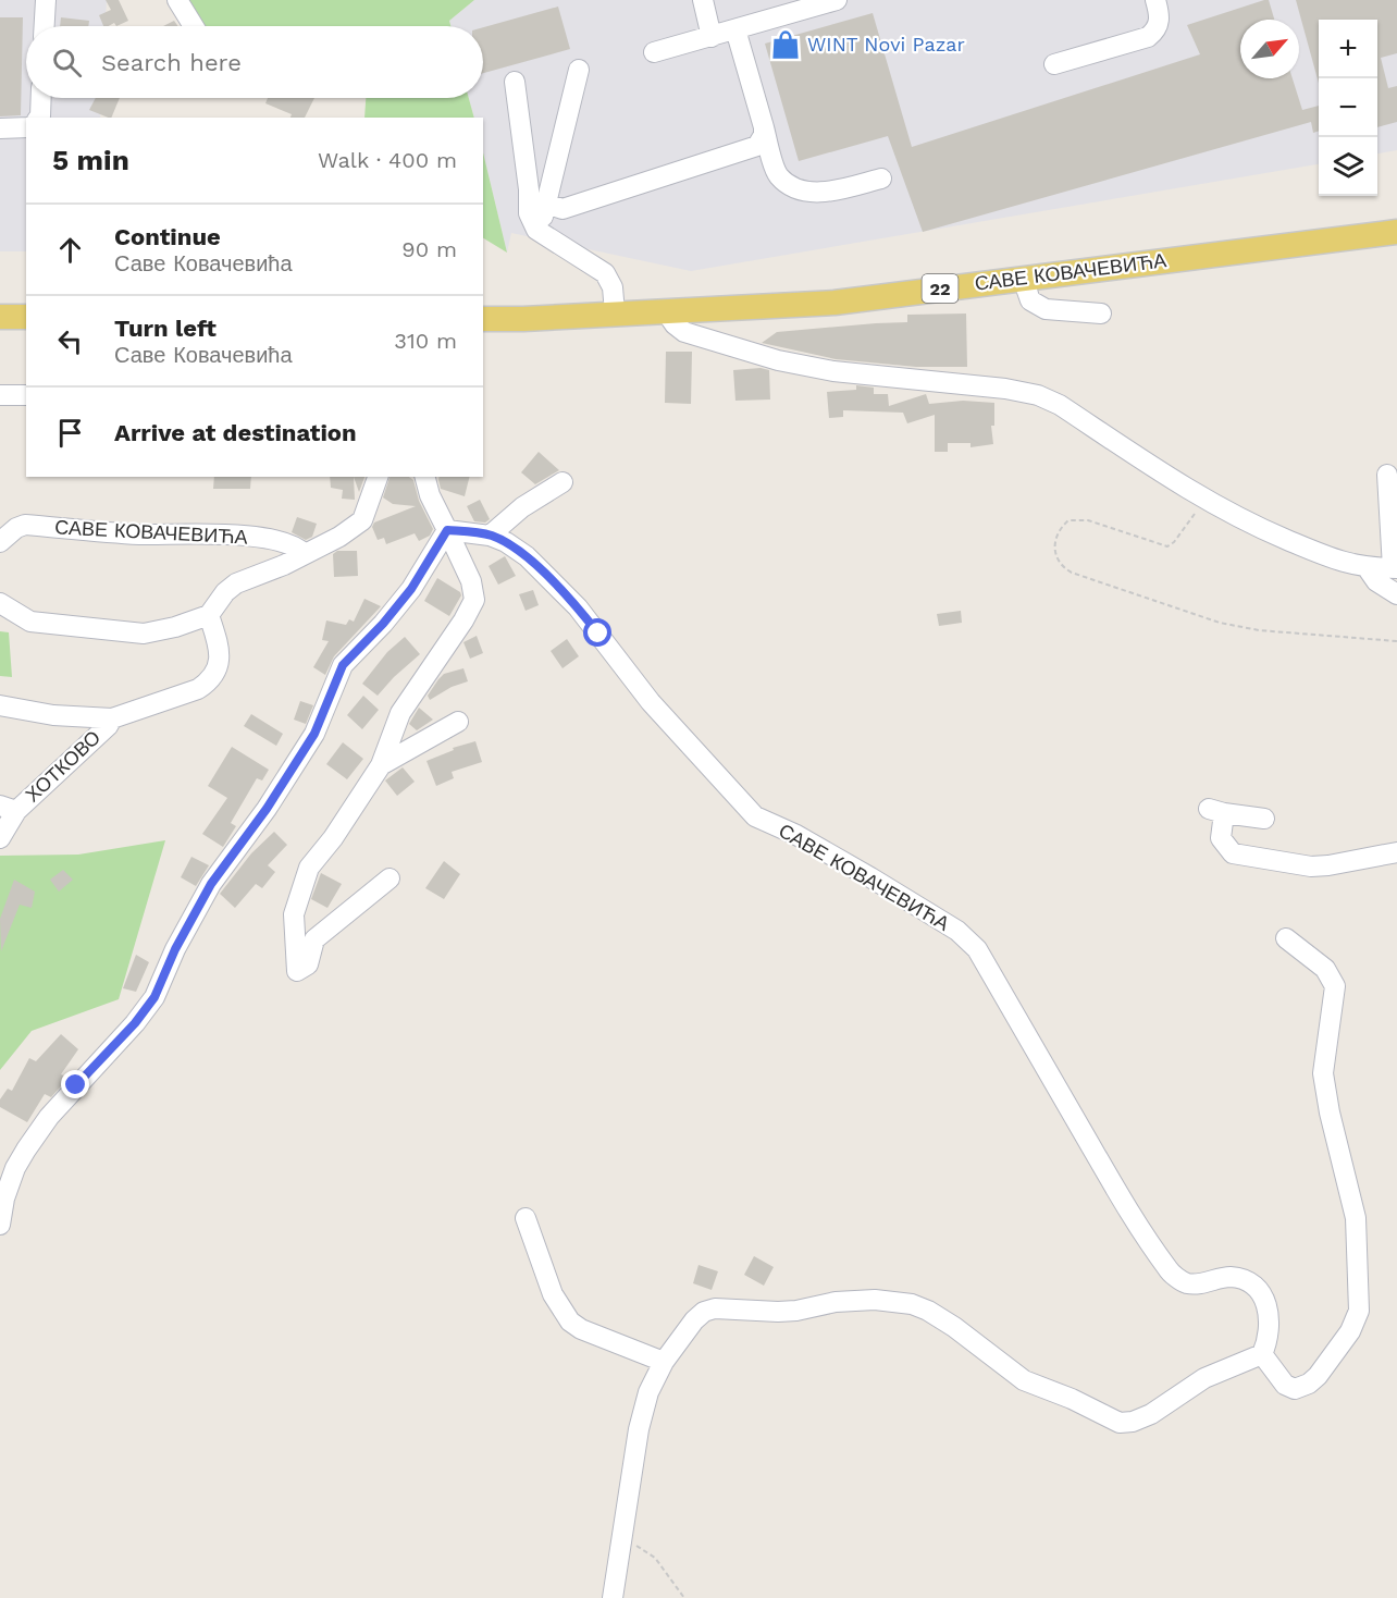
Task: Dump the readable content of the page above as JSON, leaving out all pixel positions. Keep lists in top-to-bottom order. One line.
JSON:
{"streets":{"main road":["САВЕ КОВАЧЕВИЋА","22"],"street":["ХОТКОВО"]},"places":{"shop":["WINT Novi Pazar"]},"north":"top right","page":{"map_buttons":["+","−"],"search":"Search here","heading":["5 min","Walk · 400 m"],"list":[["Continue","Саве Ковачевића","90 m"],["Turn left","Саве Ковачевића","310 m"],"Arrive at destination"]}}
